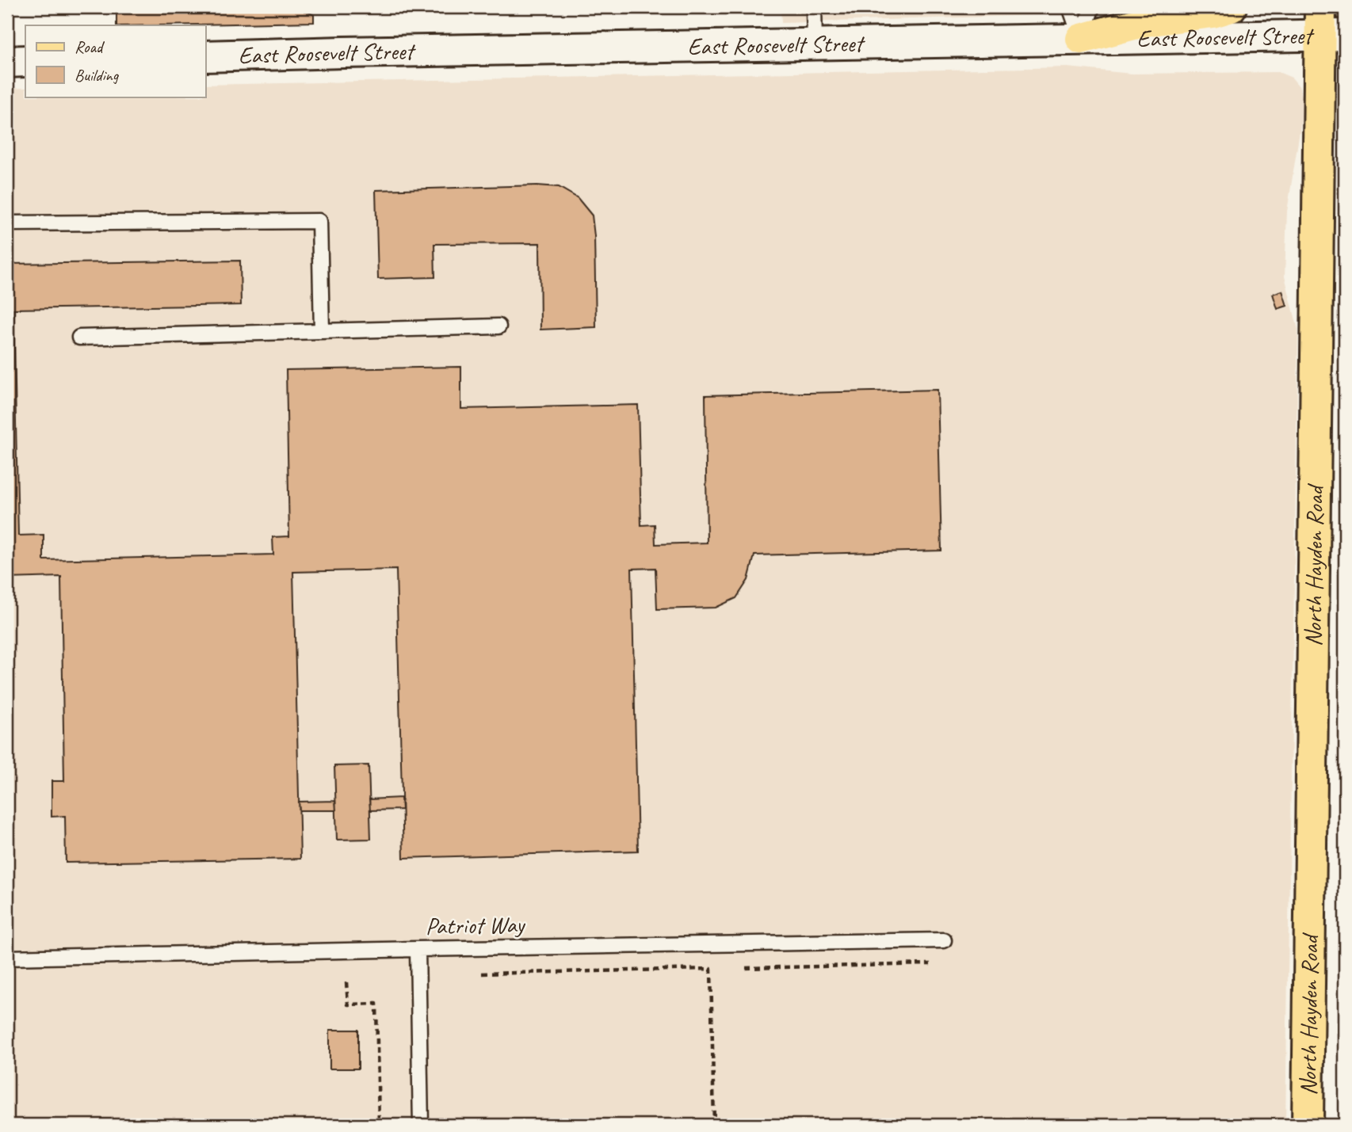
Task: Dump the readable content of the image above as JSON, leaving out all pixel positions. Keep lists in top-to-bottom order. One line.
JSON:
{"streets":{"main road":["North Hayden Road"],"street":["East Roosevelt Street"],"lane":["Patriot Way"]},"crossings":[["East Roosevelt Street","North Hayden Road"]],"legend":["Road","Building"]}
